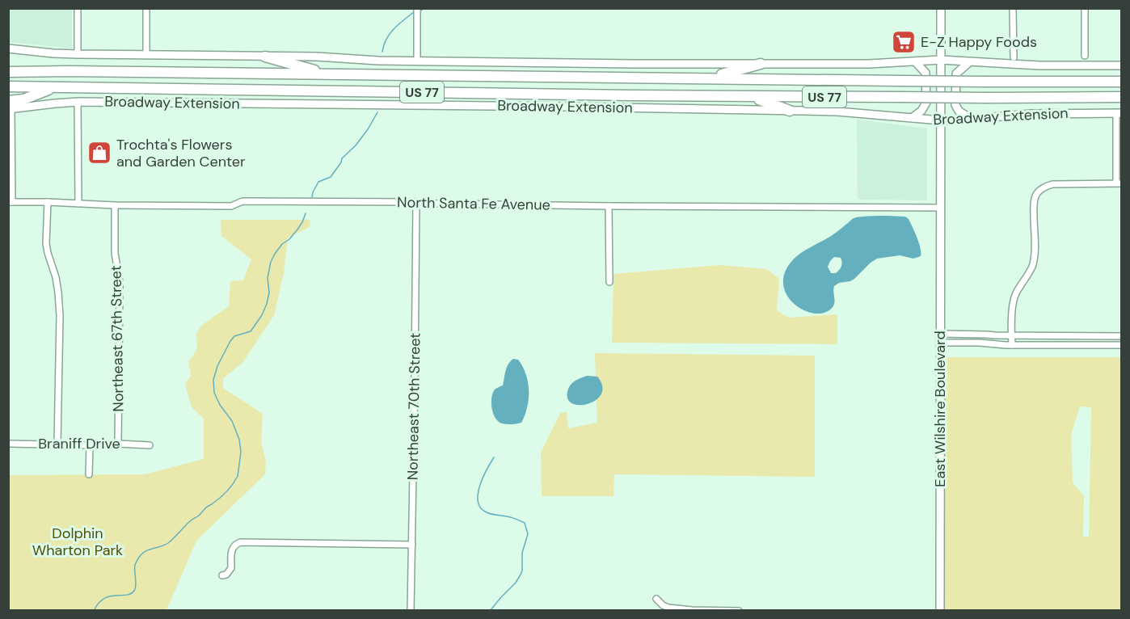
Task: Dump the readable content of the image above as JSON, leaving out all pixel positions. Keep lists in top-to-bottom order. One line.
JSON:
{"streets":{"highway":["US 77","Broadway Extension"],"main road":["East Wilshire Boulevard"],"street":["North Santa Fe Avenue","Northeast 67th Street","Northeast 70th Street","Braniff Drive"]},"crossings":[["Broadway Extension","East Wilshire Boulevard"],["North Santa Fe Avenue","Northeast 67th Street"],["North Santa Fe Avenue","Northeast 70th Street"],["North Santa Fe Avenue","East Wilshire Boulevard"],["Northeast 67th Street","Braniff Drive"]],"parks":["Dolphin Wharton Park"],"places":{"supermarket":["E-Z Happy Foods"],"shop":["Trochta's Flowers and Garden Center"]}}
